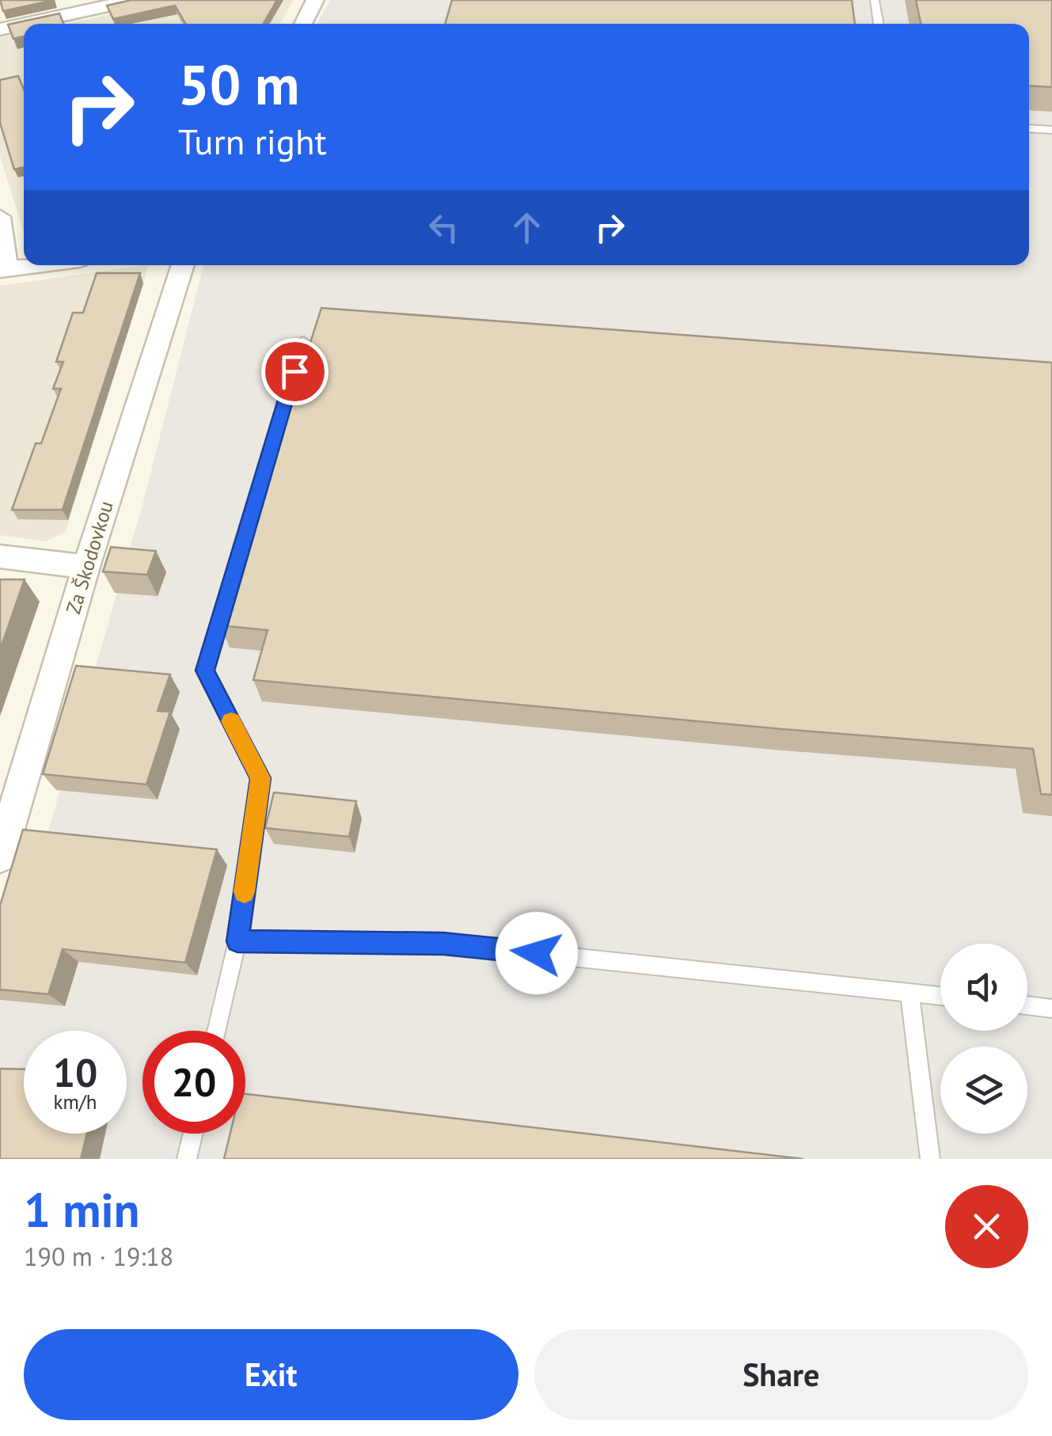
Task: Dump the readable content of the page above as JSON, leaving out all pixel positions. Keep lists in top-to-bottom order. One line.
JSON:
{"streets":{"street":["Za Škodovkou"]},"page":{"turn":["50 m","Turn right"],"speed":"10 km/h","limit":"20","heading":["1 min","190 m · 19:18"],"buttons":["Exit","Share"]}}
